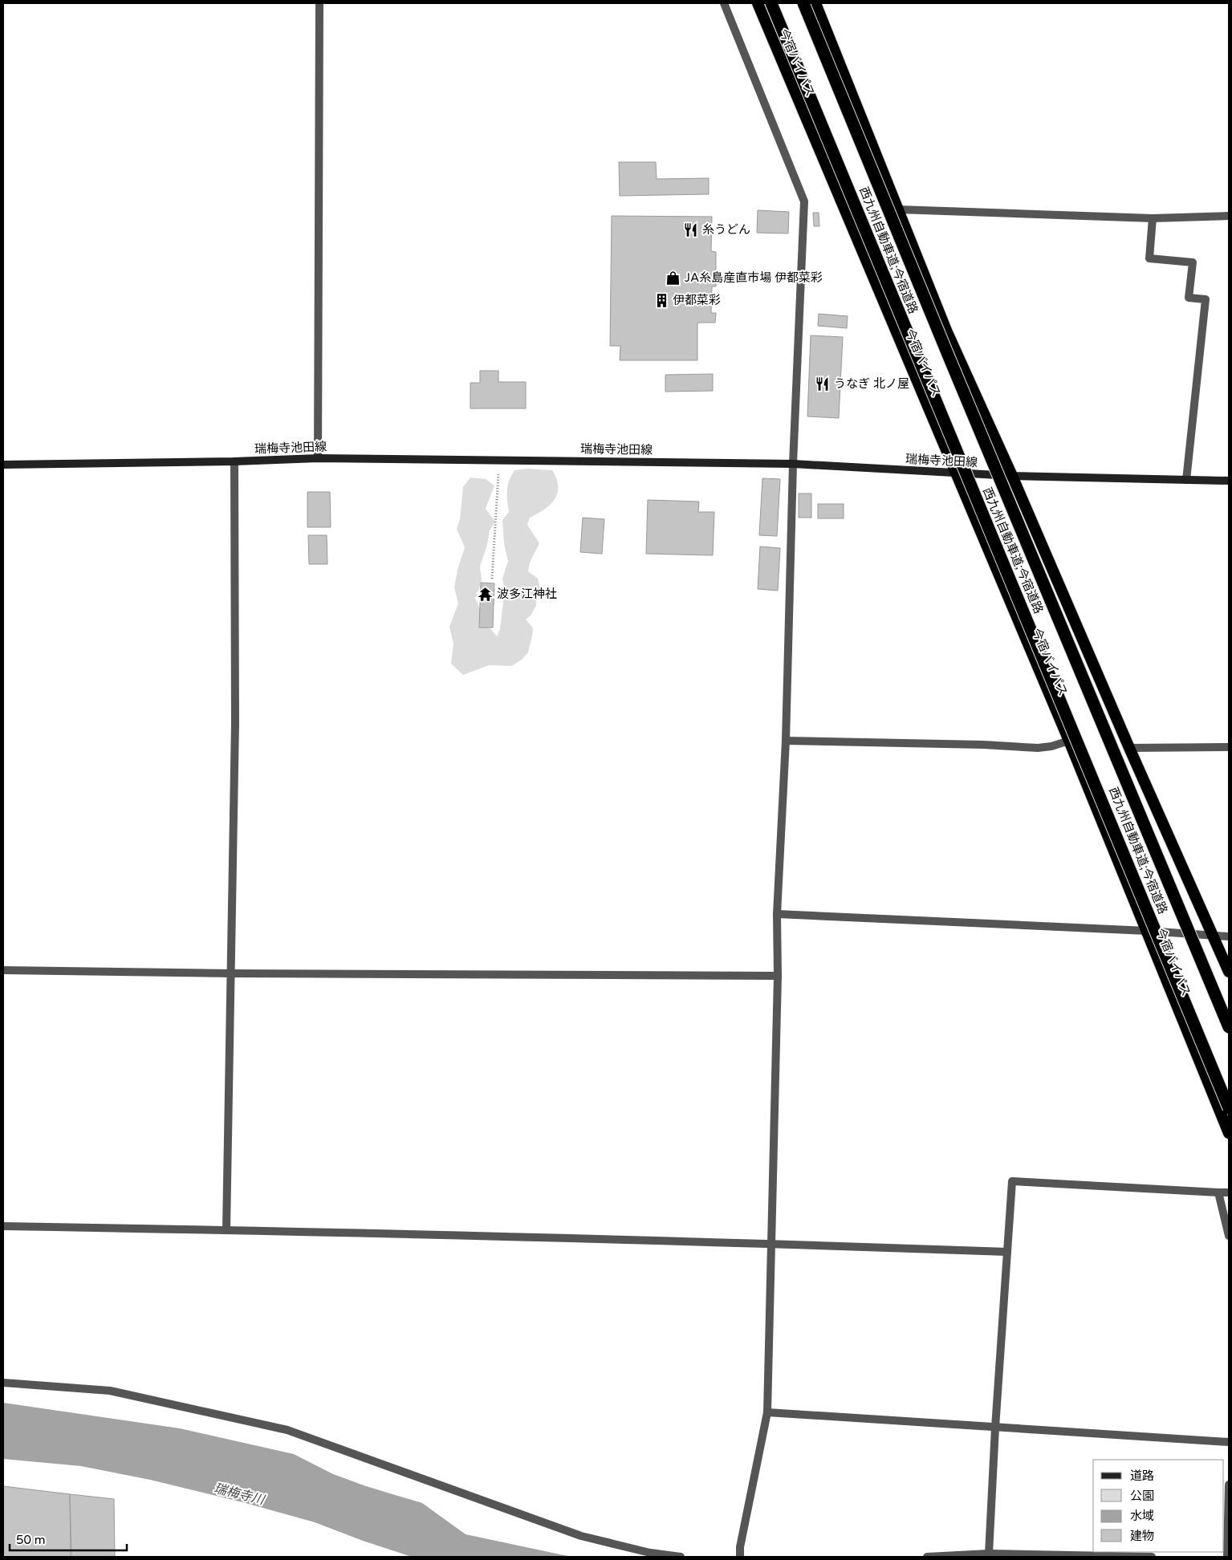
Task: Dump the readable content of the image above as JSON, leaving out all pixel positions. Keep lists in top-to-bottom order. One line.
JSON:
{"streets":{"highway":["今宿バイパス","西九州自動車道;今宿道路"],"main road":["瑞梅寺池田線"]},"crossings":[["今宿バイパス","瑞梅寺池田線"]],"water":["瑞梅寺川"],"places":{"restaurant":["糸うどん","うなぎ 北ノ屋"],"shop":["JA糸島産直市場 伊都菜彩"],"building":["伊都菜彩"],"temple":["波多江神社"]},"legend":["道路","公園","水域","建物"],"scale_bar":"50 m"}
